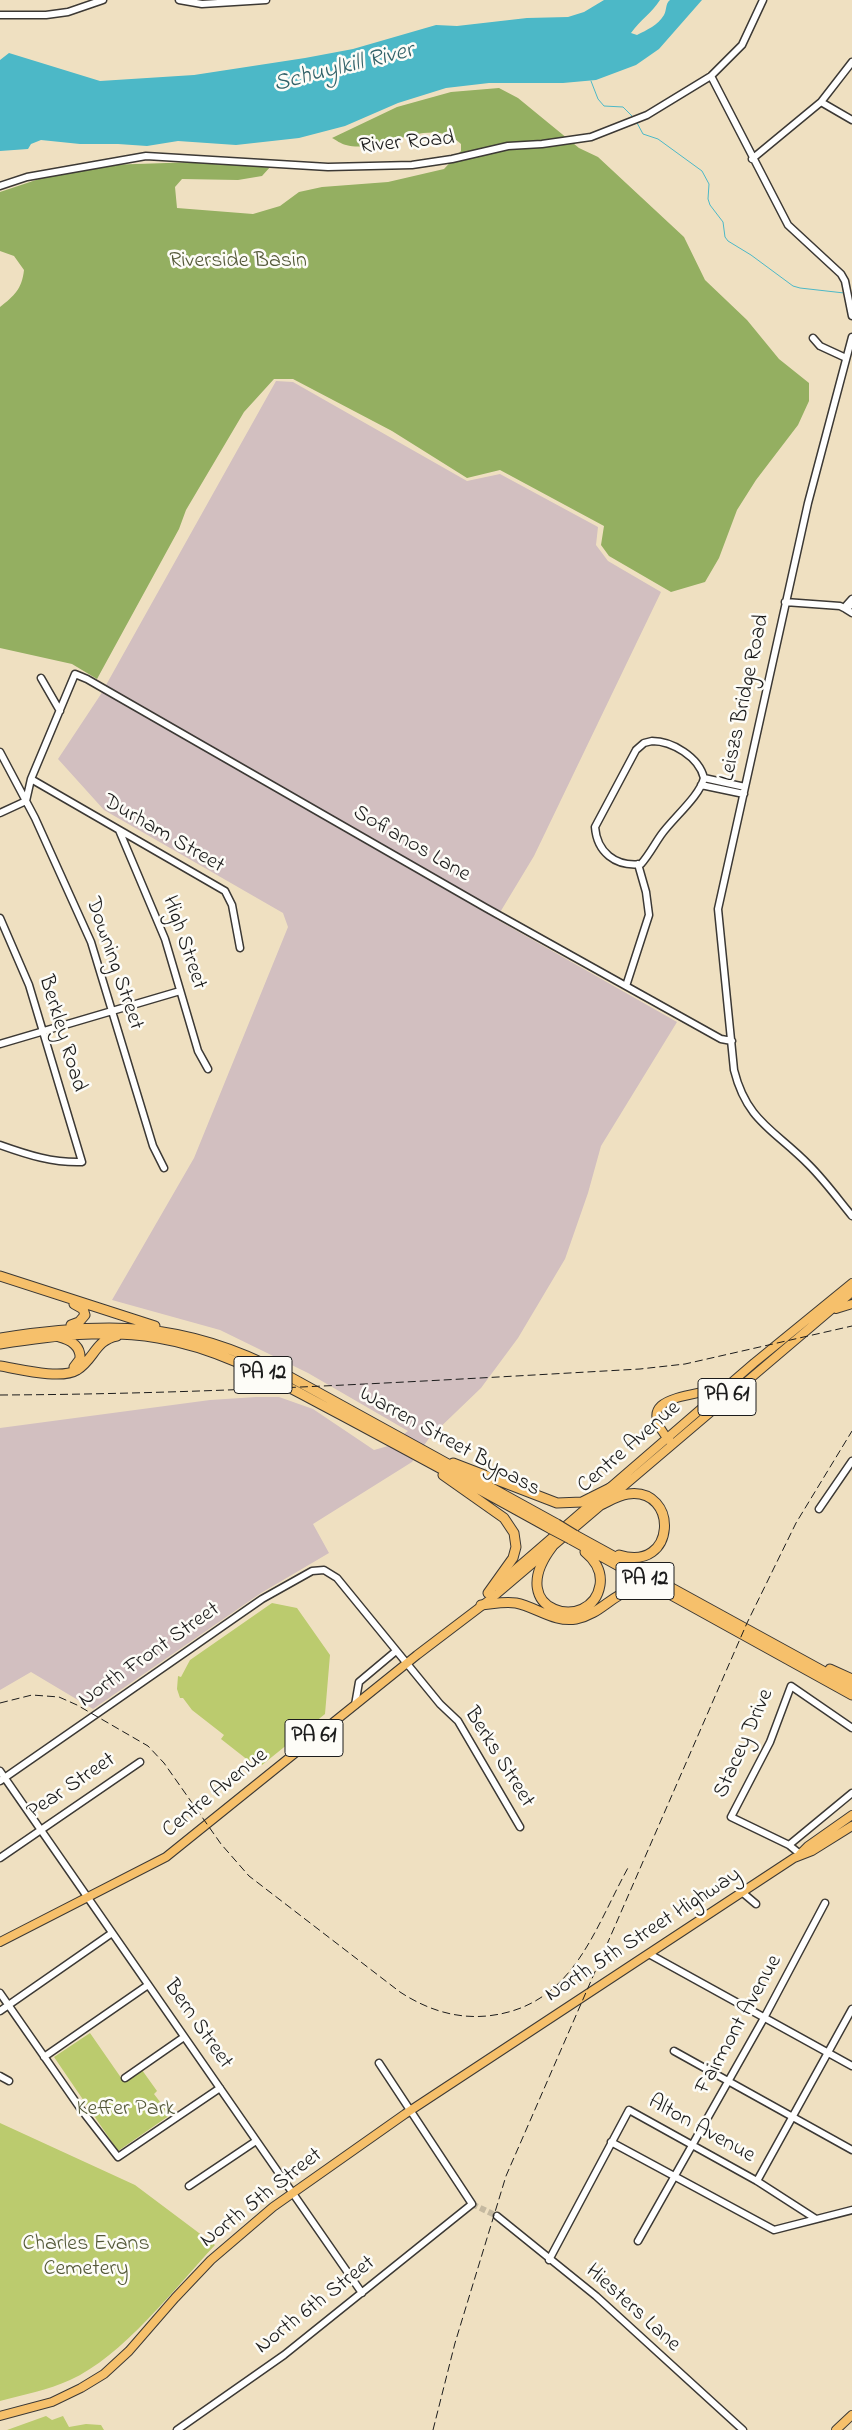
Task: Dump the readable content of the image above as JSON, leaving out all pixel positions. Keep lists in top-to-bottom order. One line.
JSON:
{"streets":{"highway":["PA 12","Warren Street Bypass"],"main road":["PA 61","Centre Avenue","North 5th Street Highway","North 5th Street"],"street":["River Road","Leiszs Bridge Road","Durham Street","Sofianos Lane","High Street","Downing Street","Berkley Road","North Front Street","Stacey Drive","Berks Street","Pear Street","Bern Street","Fairmont Avenue","Alton Avenue","North 6th Street","Hiesters Lane"]},"crossings":[["Leiszs Bridge Road","Sofianos Lane"],["Durham Street","High Street"],["Centre Avenue","Berks Street"],["Centre Avenue","Bern Street"],["North Front Street","Berks Street"],["North Front Street","Bern Street"],["Pear Street","Bern Street"],["North 5th Street Highway","North 5th Street"],["Bern Street","North 5th Street"],["Bern Street","North 6th Street"],["Fairmont Avenue","Alton Avenue"],["North 5th Street","North 6th Street"]],"water":["Schuylkill River"],"parks":["Riverside Basin","Keffer Park","Charles Evans Cemetery"]}
